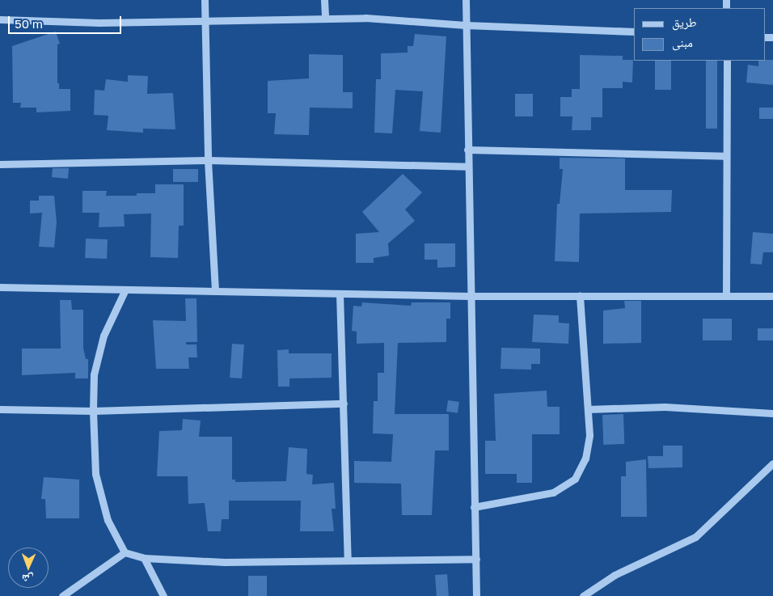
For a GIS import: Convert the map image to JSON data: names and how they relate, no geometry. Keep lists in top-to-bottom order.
{
  "legend": ["طريق", "مبنى"],
  "scale_bar": "50 m",
  "north": "bottom"
}
